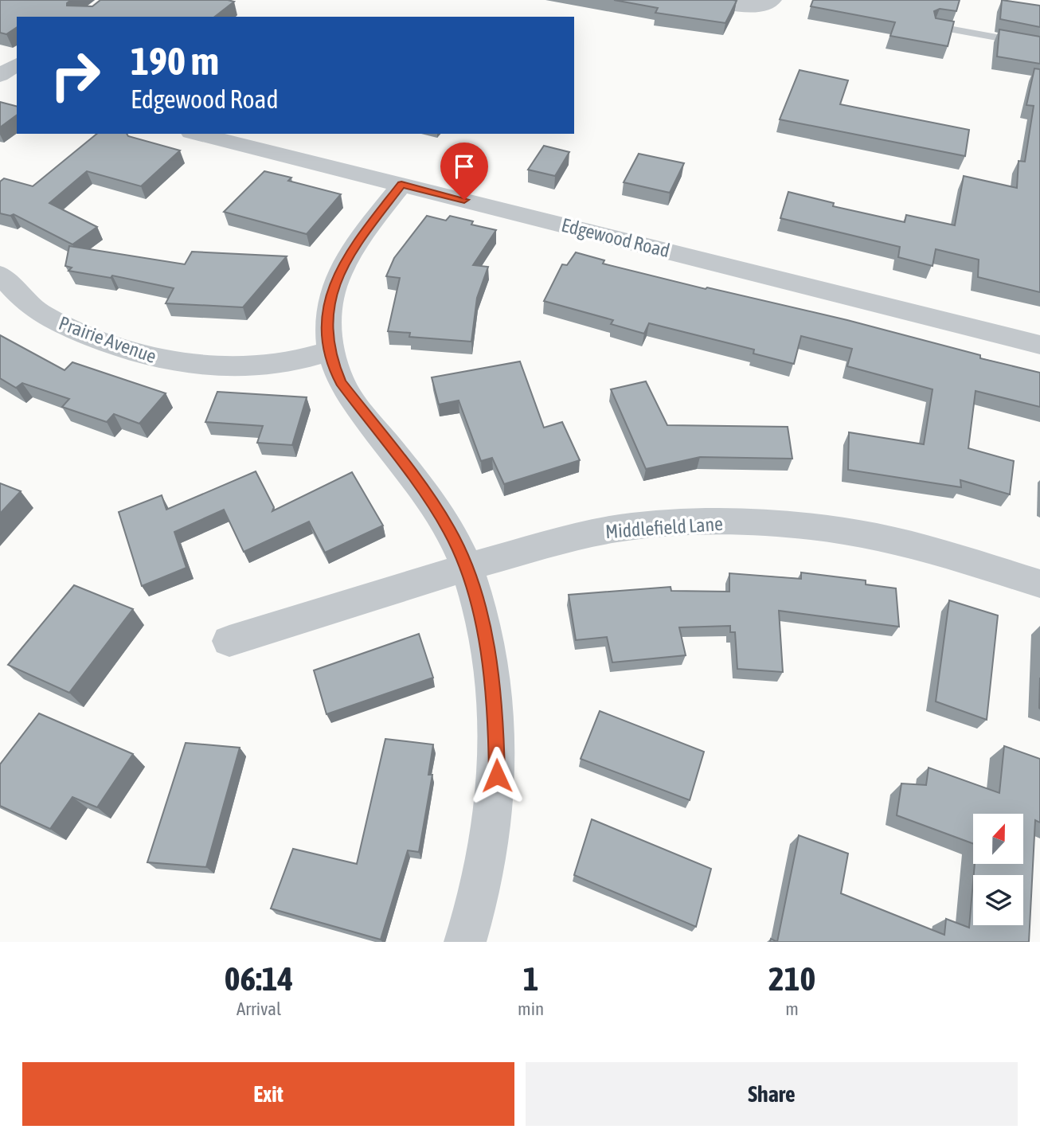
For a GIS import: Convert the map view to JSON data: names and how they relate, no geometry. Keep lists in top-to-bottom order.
{
  "streets": {
    "street": ["Edgewood Road", "Prairie Avenue", "Middlefield Lane"]
  },
  "north": "top",
  "page": {
    "turn": ["190 m", "Edgewood Road"],
    "eta": [
      "06:14",
      "Arrival",
      "1",
      "min",
      "210",
      "m"
    ],
    "buttons": ["Exit", "Share"]
  }
}
